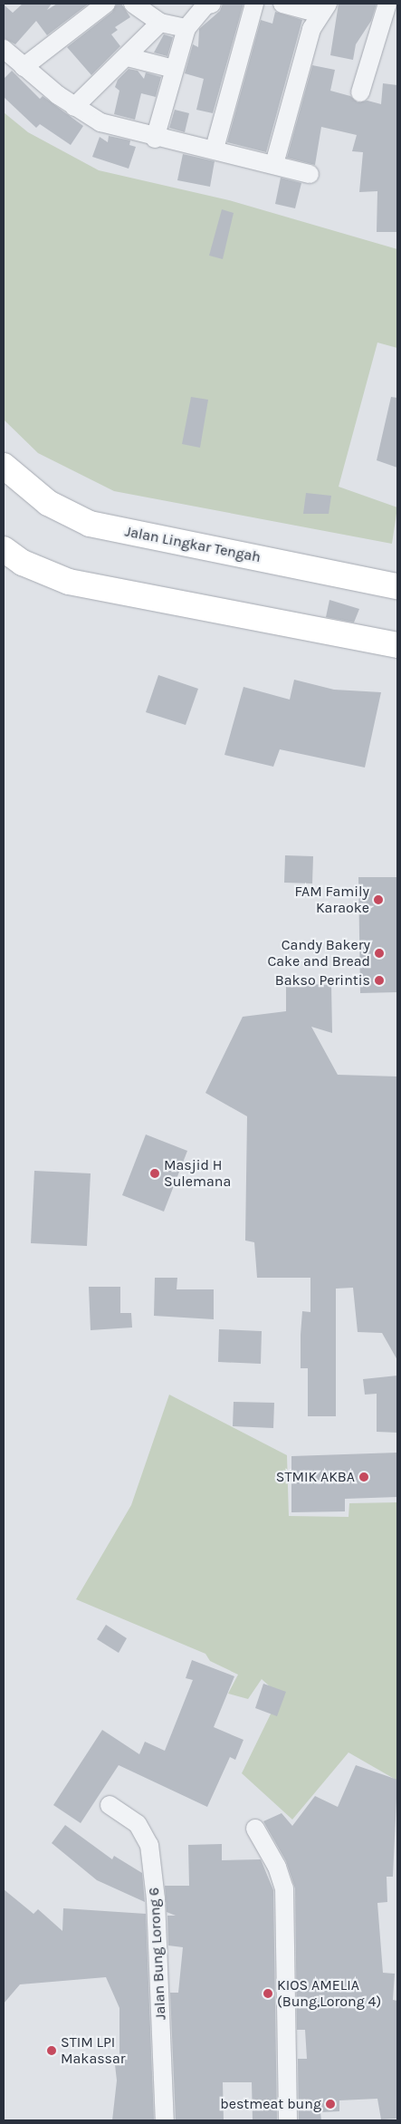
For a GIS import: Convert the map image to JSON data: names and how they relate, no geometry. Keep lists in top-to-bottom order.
{
  "streets": {
    "main road": ["Jalan Lingkar Tengah"],
    "street": ["Jalan Bung Lorong 6"]
  },
  "places": [
    "FAM Family Karaoke",
    "Candy Bakery Cake and Bread",
    "Bakso Perintis",
    "Masjid H Sulemana",
    "STMIK AKBA",
    "KIOS AMELIA (Bung,Lorong 4)",
    "STIM LPI Makassar",
    "bestmeat bung"
  ]
}
